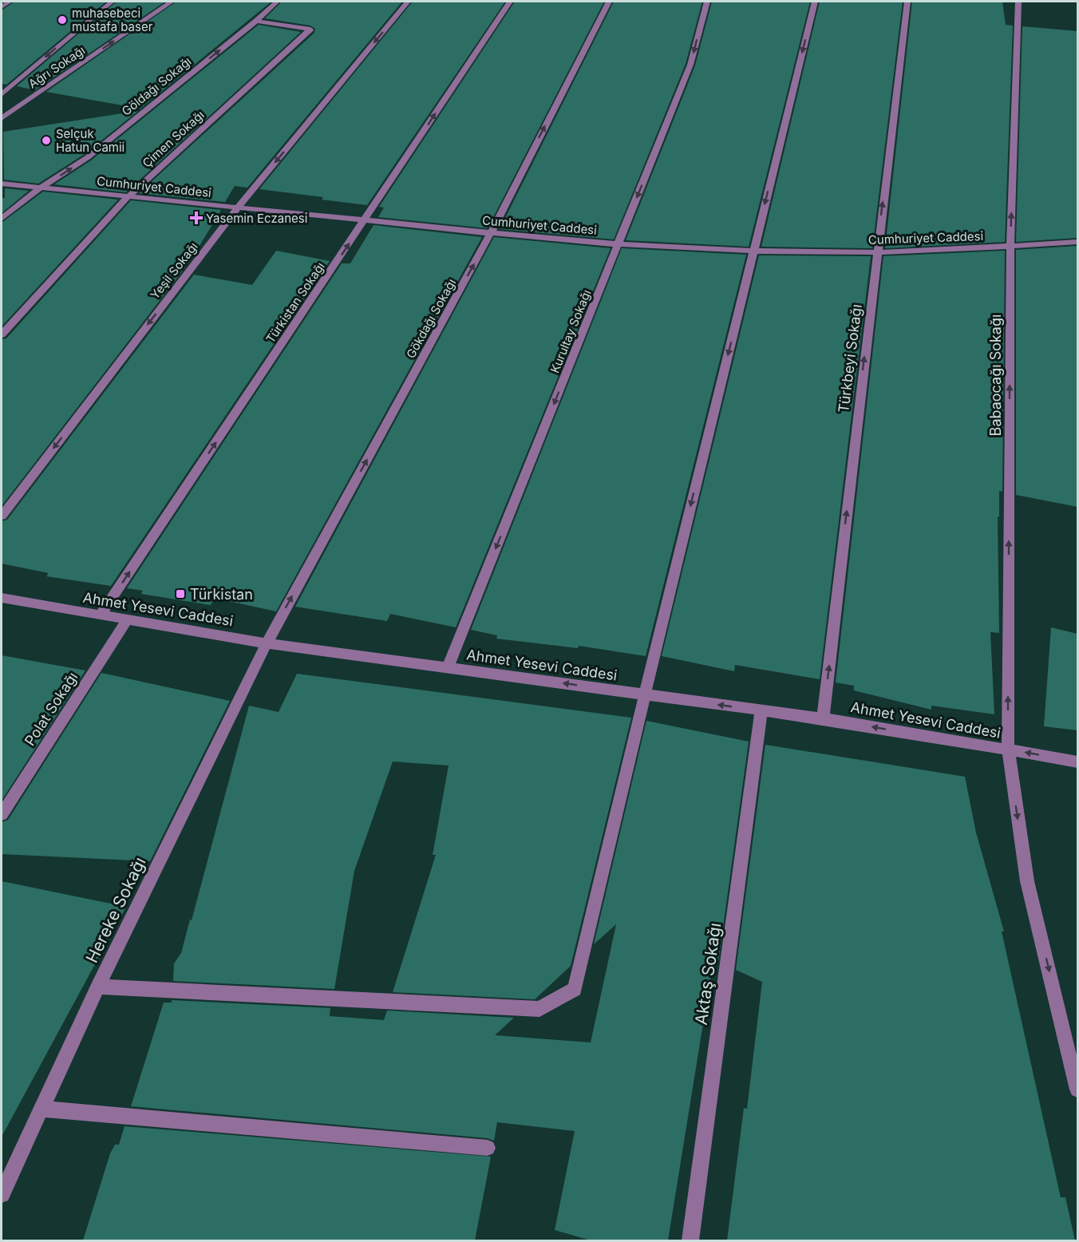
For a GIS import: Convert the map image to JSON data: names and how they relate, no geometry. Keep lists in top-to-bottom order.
{
  "streets": {
    "street": [
      "Ağrı Sokağı",
      "Göldağı Sokağı",
      "Çimen Sokağı",
      "Cumhuriyet Caddesi",
      "Yeşil Sokağı",
      "Türkistan Sokağı",
      "Gökdağı Sokağı",
      "Kurultay Sokağı",
      "Türkbeyi Sokağı",
      "Babaocağı Sokağı",
      "Ahmet Yesevi Caddesi",
      "Polat Sokağı",
      "Hereke Sokağı",
      "Aktaş Sokağı"
    ]
  },
  "crossings": [
    ["Göldağı Sokağı", "Çimen Sokağı"],
    ["Göldağı Sokağı", "Cumhuriyet Caddesi"],
    ["Çimen Sokağı", "Cumhuriyet Caddesi"],
    ["Cumhuriyet Caddesi", "Yeşil Sokağı"],
    ["Cumhuriyet Caddesi", "Türkistan Sokağı"],
    ["Cumhuriyet Caddesi", "Gökdağı Sokağı"],
    ["Cumhuriyet Caddesi", "Kurultay Sokağı"],
    ["Cumhuriyet Caddesi", "Türkbeyi Sokağı"],
    ["Cumhuriyet Caddesi", "Babaocağı Sokağı"],
    ["Türkistan Sokağı", "Ahmet Yesevi Caddesi"],
    ["Gökdağı Sokağı", "Ahmet Yesevi Caddesi"],
    ["Gökdağı Sokağı", "Hereke Sokağı"],
    ["Kurultay Sokağı", "Ahmet Yesevi Caddesi"],
    ["Türkbeyi Sokağı", "Ahmet Yesevi Caddesi"],
    ["Babaocağı Sokağı", "Ahmet Yesevi Caddesi"],
    ["Ahmet Yesevi Caddesi", "Polat Sokağı"],
    ["Ahmet Yesevi Caddesi", "Hereke Sokağı"],
    ["Ahmet Yesevi Caddesi", "Aktaş Sokağı"]
  ],
  "one_way": [
    "Yeşil Sokağı",
    "Türkistan Sokağı",
    "Gökdağı Sokağı",
    "Kurultay Sokağı",
    "Türkbeyi Sokağı",
    "Ahmet Yesevi Caddesi"
  ],
  "places": {
    "other": ["muhasebeci mustafa baser", "Selçuk Hatun Camii"],
    "health": ["Yasemin Eczanesi"],
    "transit": ["Türkistan"]
  }
}
